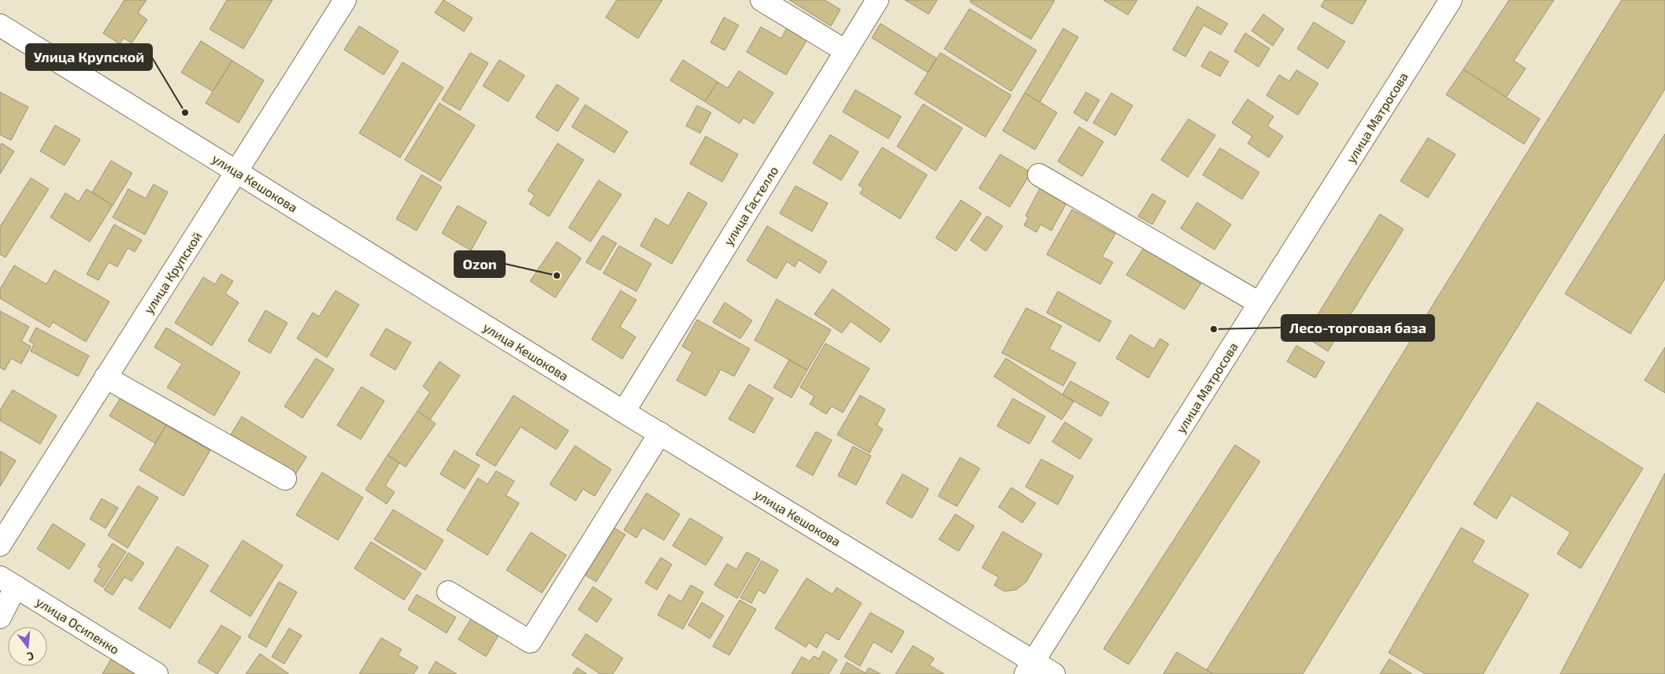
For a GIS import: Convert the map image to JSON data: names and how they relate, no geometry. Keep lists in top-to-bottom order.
{
  "streets": {
    "street": [
      "улица Матросова",
      "улица Кешокова",
      "улица Гастелло",
      "улица Крупской",
      "улица Осипенко"
    ]
  },
  "crossings": [
    ["улица Матросова", "улица Кешокова"],
    ["улица Кешокова", "улица Гастелло"],
    ["улица Кешокова", "улица Крупской"]
  ],
  "places": ["Улица Крупской", "Ozon", "Лесо-торговая база"],
  "north": "bottom"
}
